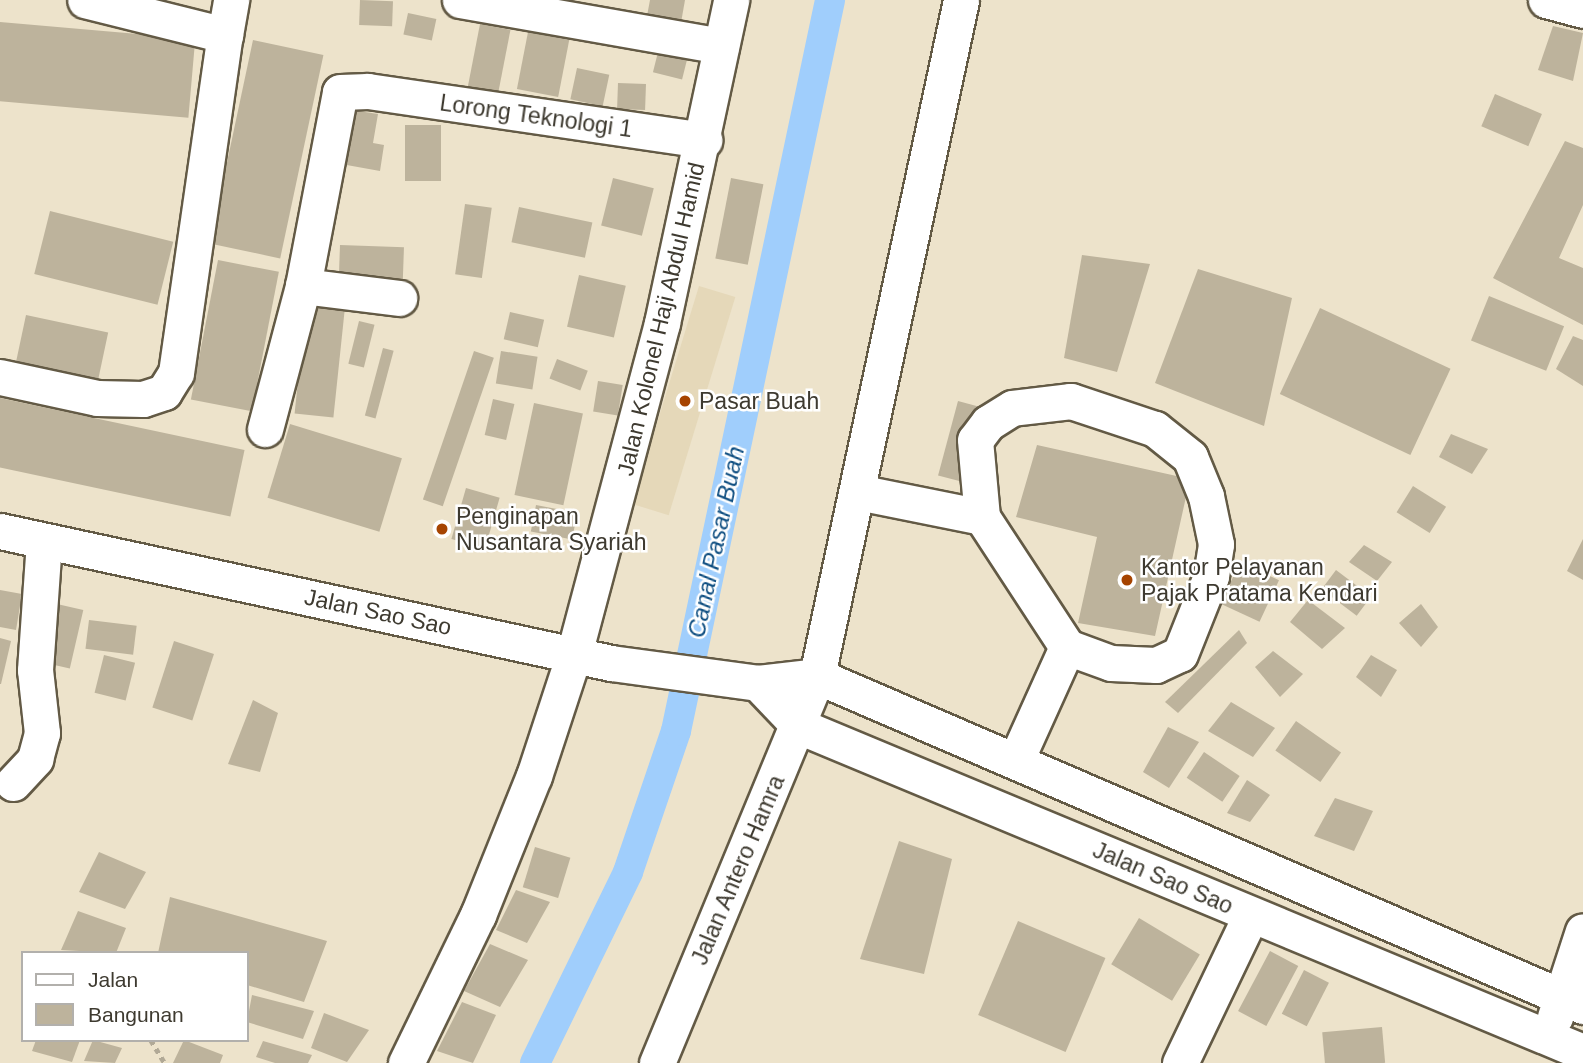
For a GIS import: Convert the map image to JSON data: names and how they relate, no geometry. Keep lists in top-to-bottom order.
{
  "streets": {
    "street": [
      "Lorong Teknologi 1",
      "Jalan Kolonel Haji Abdul Hamid",
      "Jalan Sao Sao",
      "Jalan Antero Hamra"
    ]
  },
  "crossings": [
    ["Lorong Teknologi 1", "Jalan Kolonel Haji Abdul Hamid"],
    ["Jalan Kolonel Haji Abdul Hamid", "Jalan Sao Sao"],
    ["Jalan Sao Sao", "Jalan Antero Hamra"]
  ],
  "water": ["Canal Pasar Buah"],
  "places": ["Pasar Buah", "Penginapan Nusantara Syariah", "Kantor Pelayanan Pajak Pratama Kendari"],
  "legend": ["Jalan", "Bangunan"]
}
